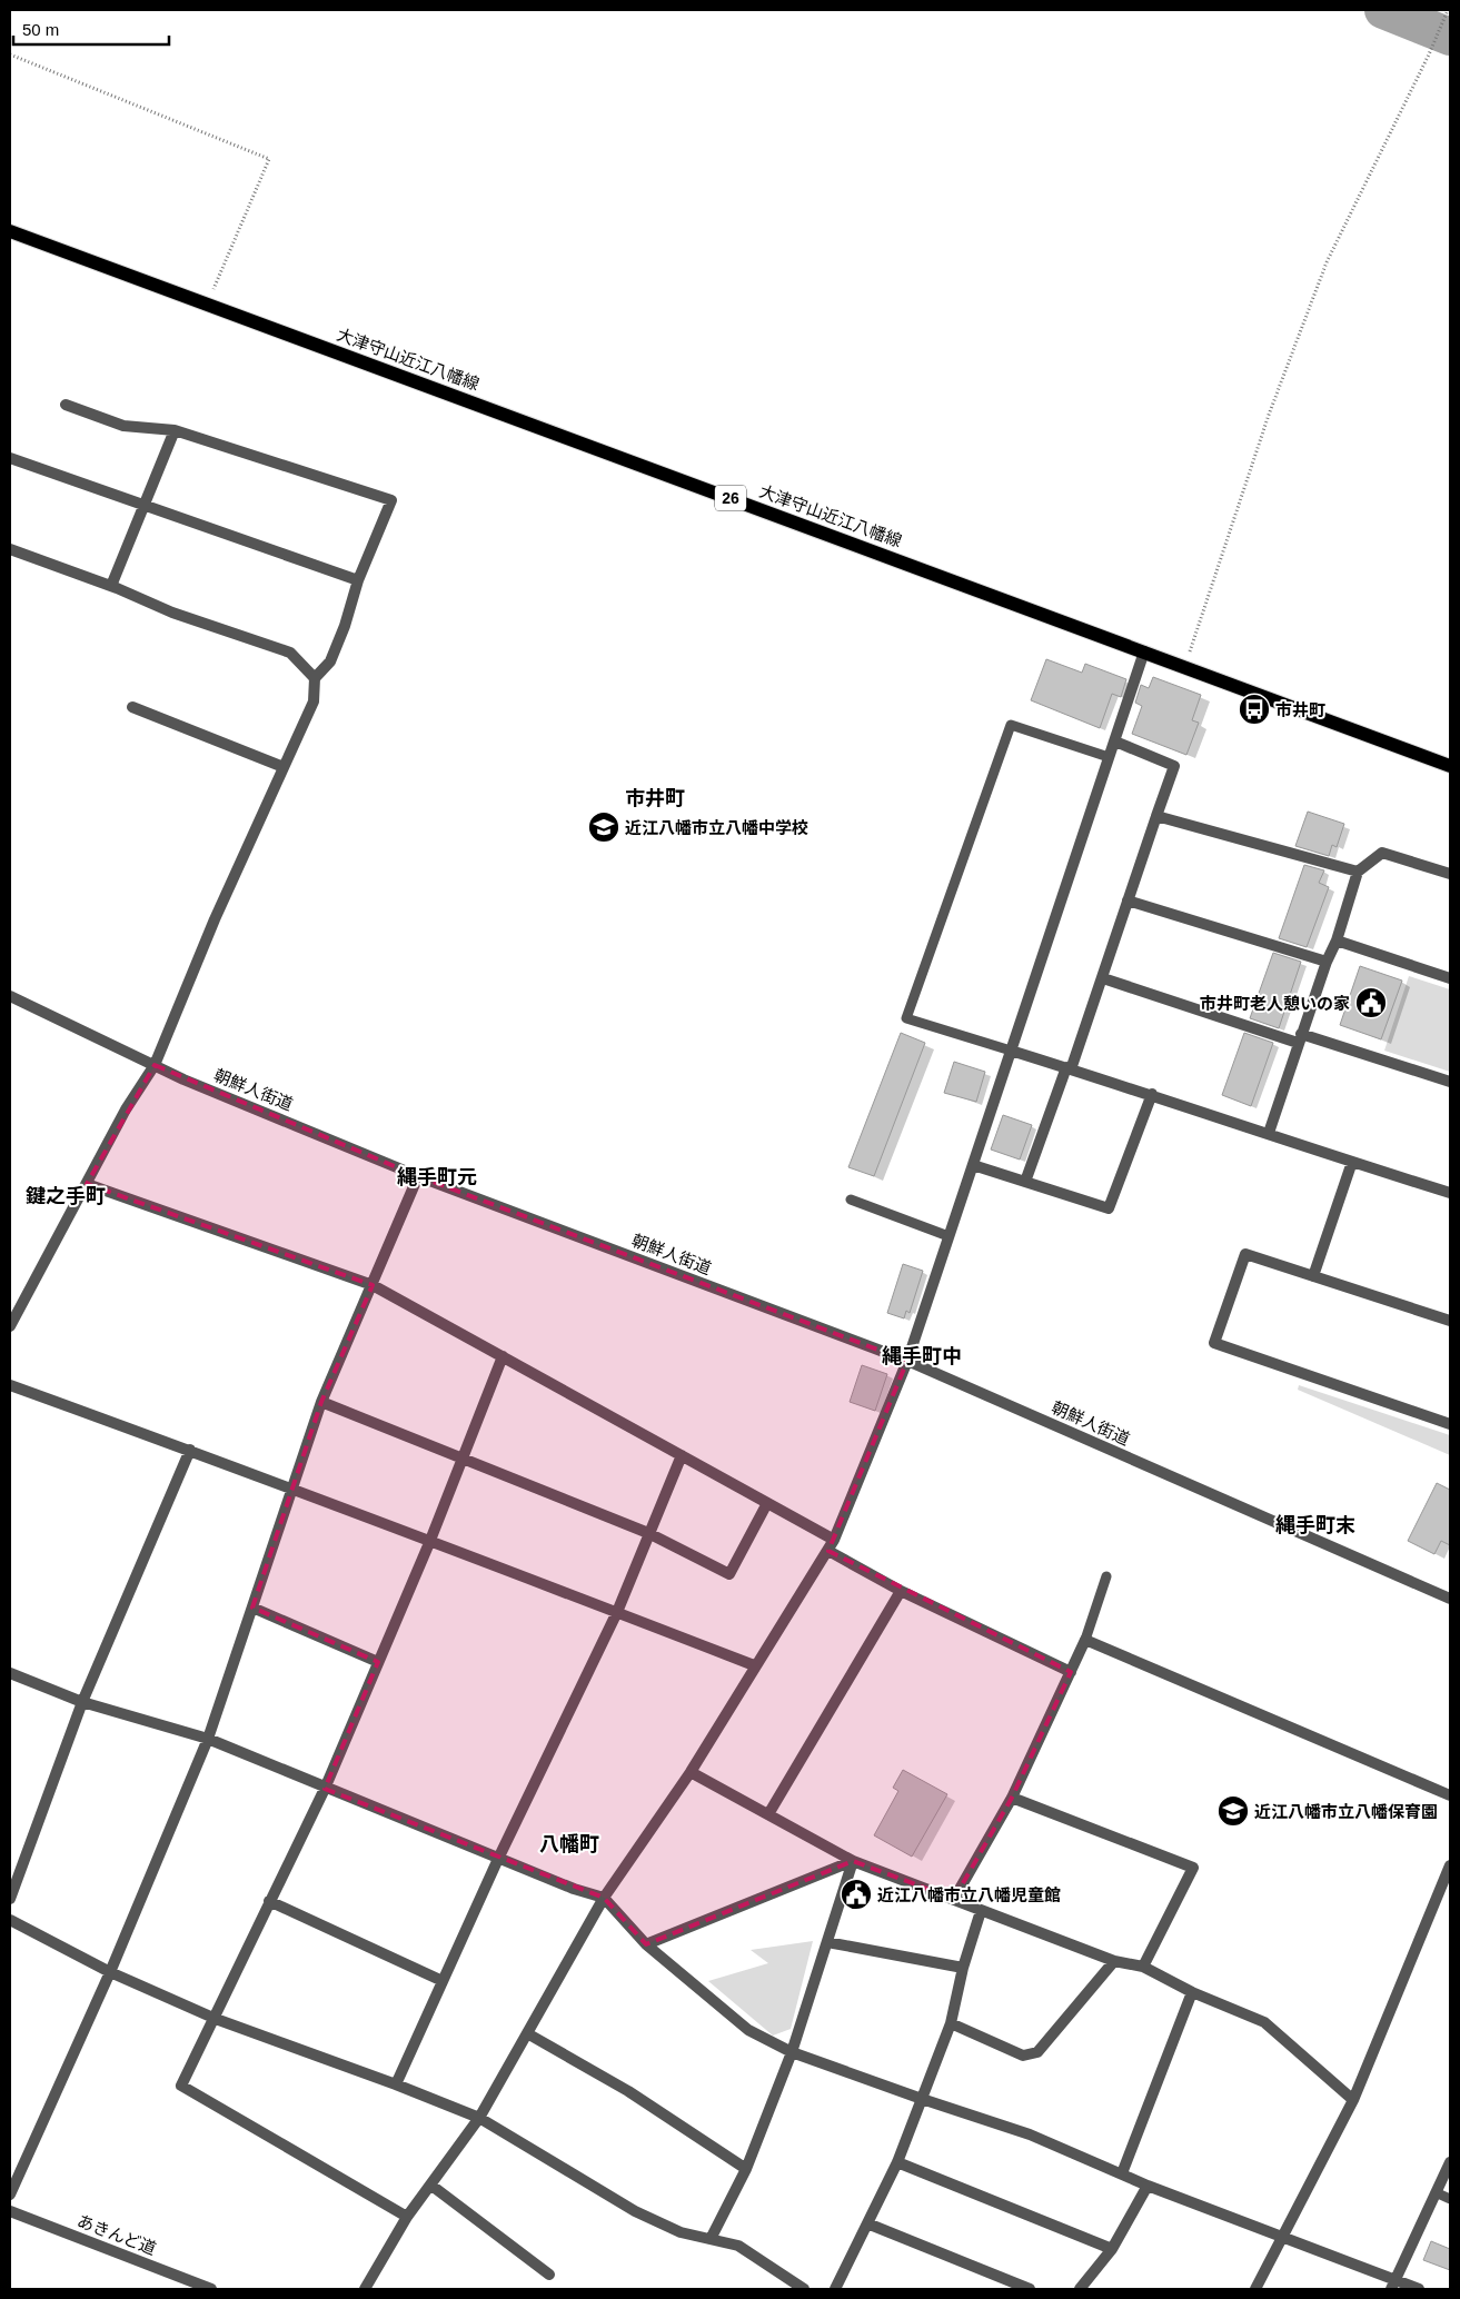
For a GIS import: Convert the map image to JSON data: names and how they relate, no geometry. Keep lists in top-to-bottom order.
{
  "streets": {
    "main road": ["大津守山近江八幡線", "26"],
    "street": ["朝鮮人街道", "あきんど道"]
  },
  "districts": [
    "市井町",
    "縄手町元",
    "鍵之手町",
    "縄手町中",
    "縄手町末",
    "八幡町"
  ],
  "places": {
    "bus stop": ["市井町"],
    "school or university": ["近江八幡市立八幡中学校", "近江八幡市立八幡保育園"],
    "public building": ["市井町老人憩いの家", "近江八幡市立八幡児童館"]
  },
  "scale_bar": "50 m"
}
